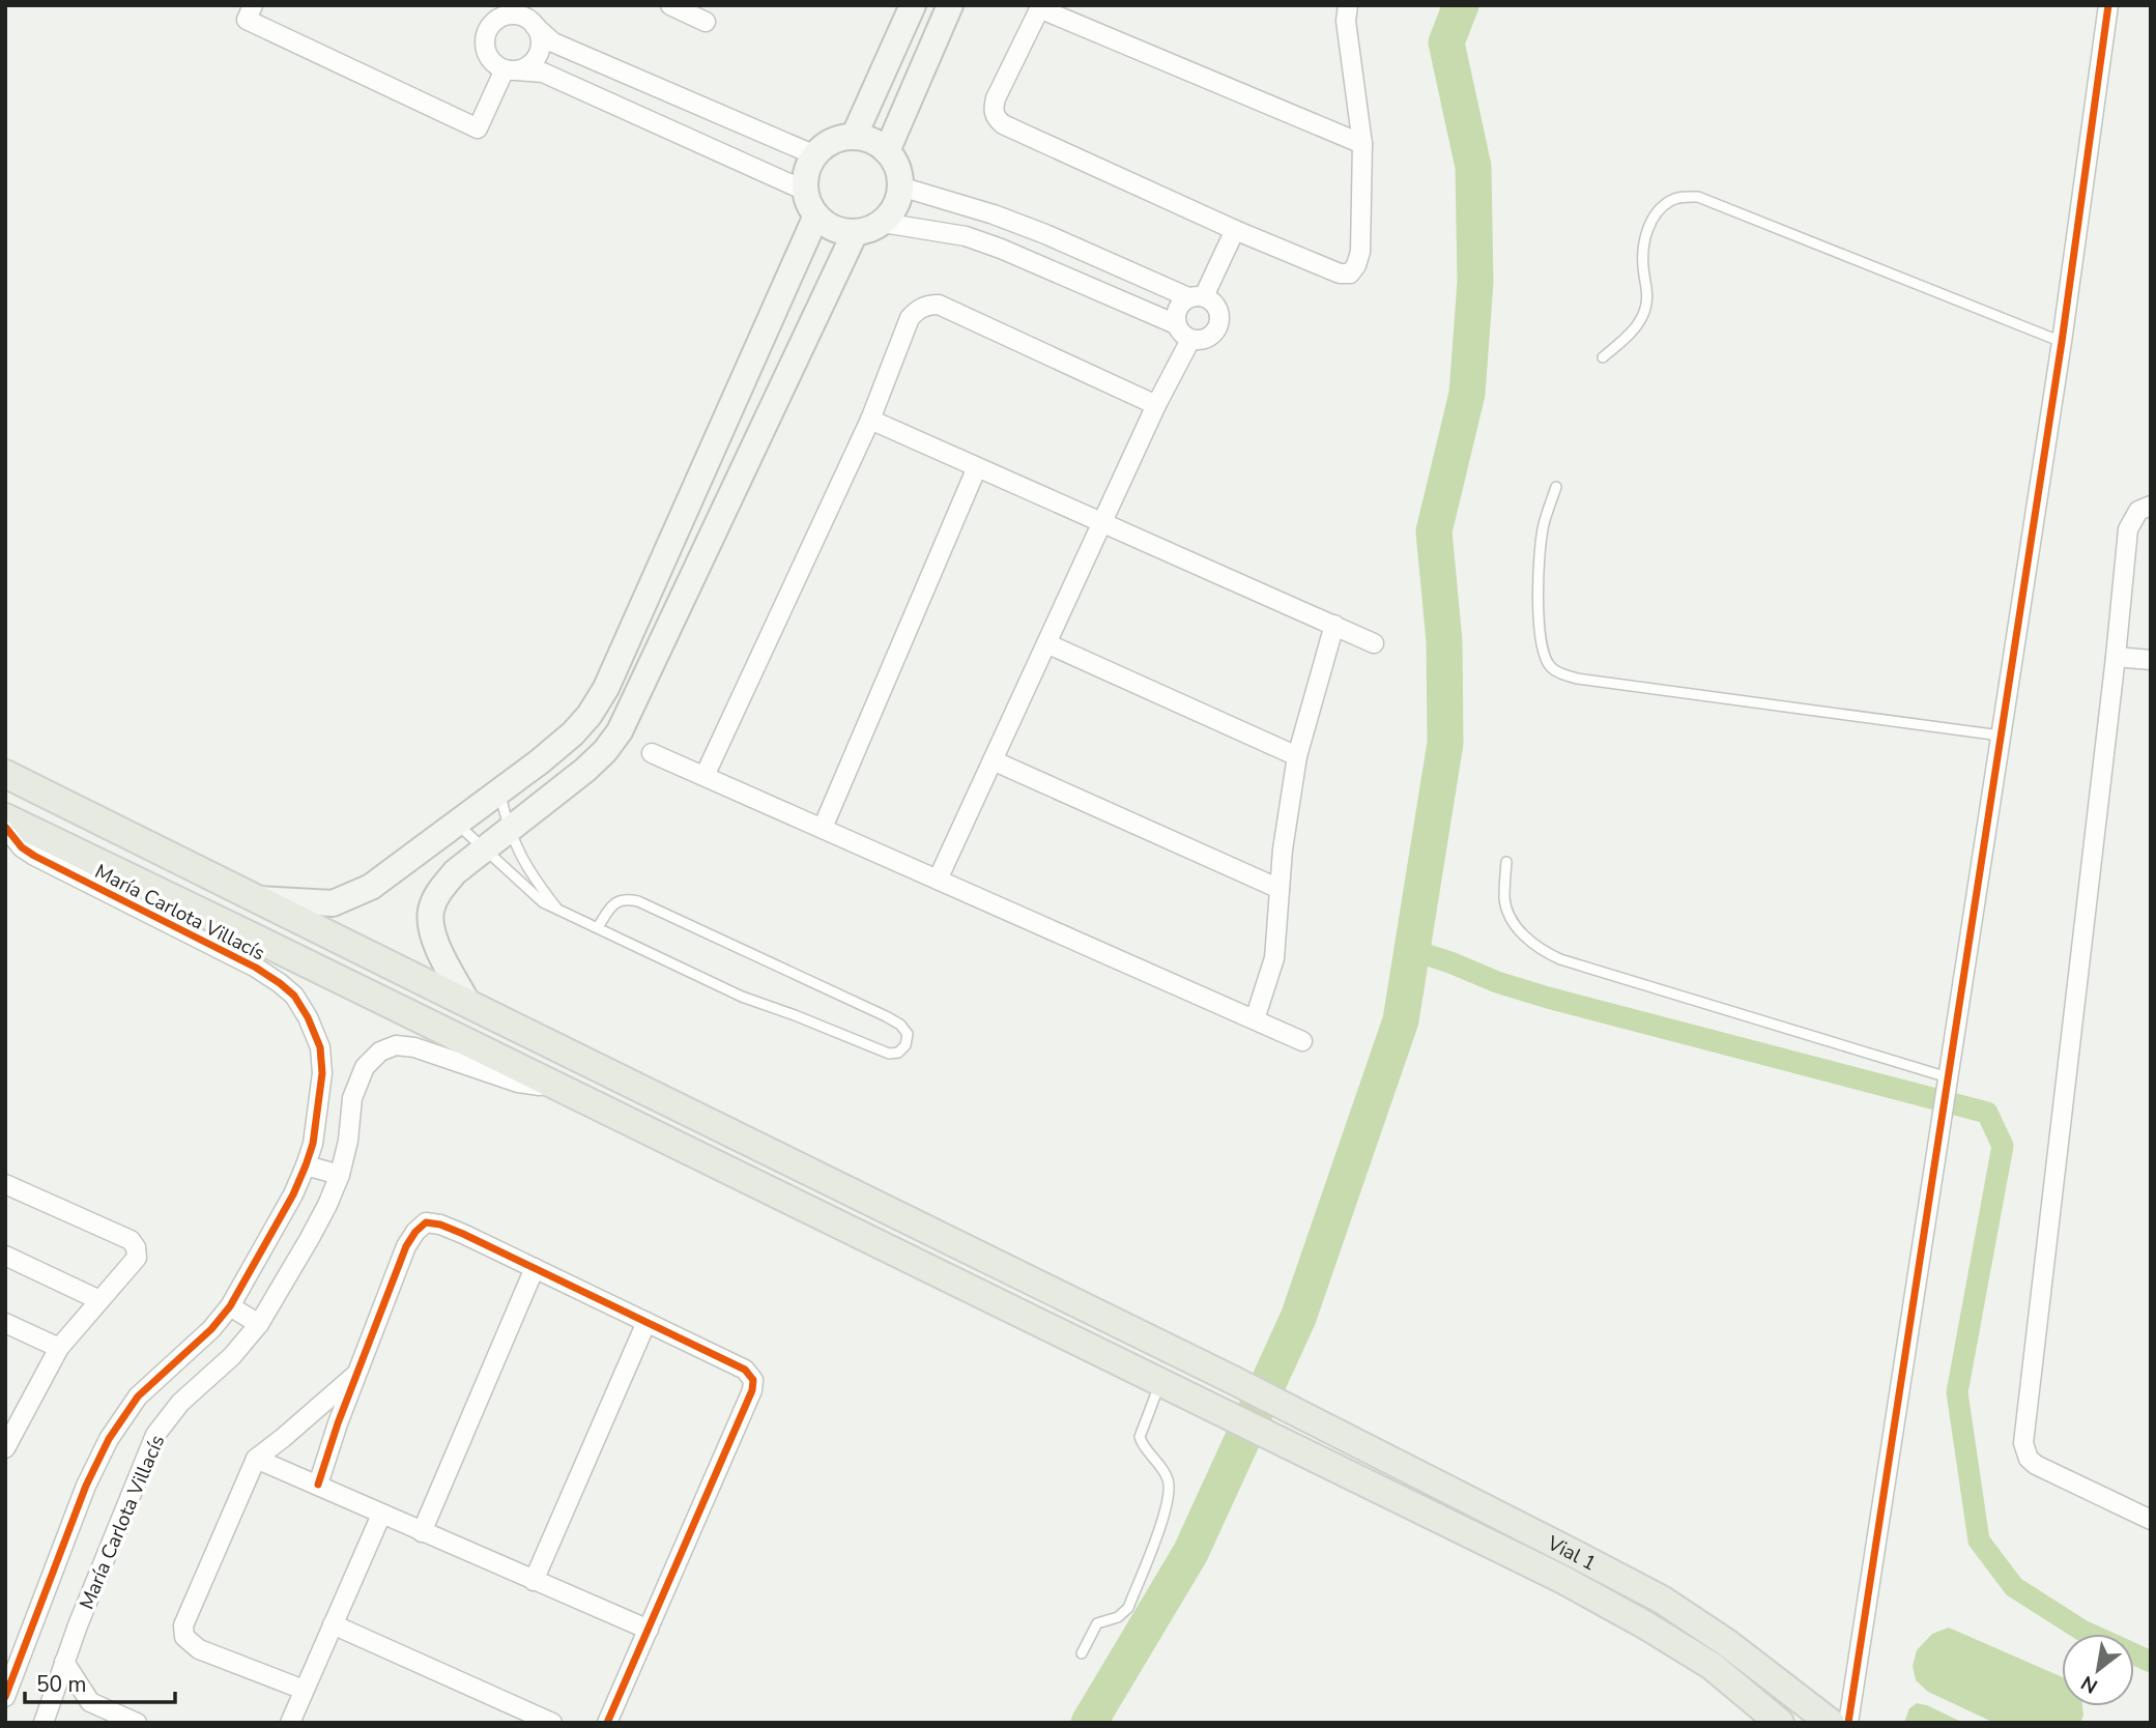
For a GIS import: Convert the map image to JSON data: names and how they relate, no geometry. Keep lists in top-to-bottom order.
{
  "streets": {
    "main road": ["Vial 1"],
    "street": ["María Carlota Villacís"]
  },
  "crossings": [
    ["María Carlota Villacís", "Vial 1"]
  ],
  "scale_bar": "50 m",
  "north": "bottom left"
}
